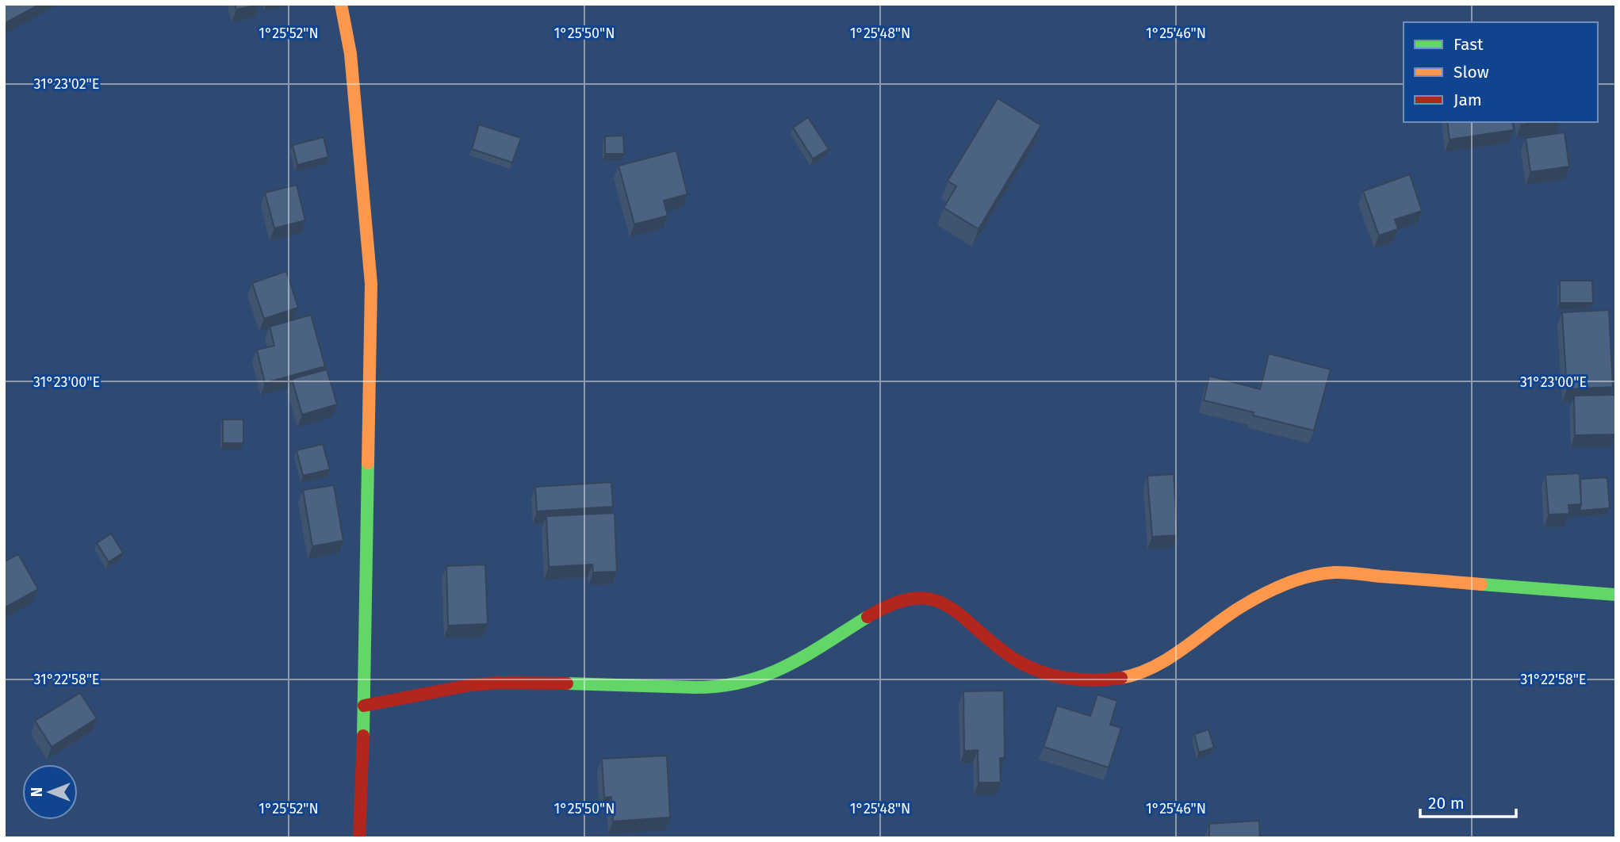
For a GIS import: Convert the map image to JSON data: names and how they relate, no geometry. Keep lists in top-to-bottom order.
{
  "legend": ["Fast", "Slow", "Jam"],
  "scale_bar": "20 m",
  "north": "left",
  "coordinates": [
    "1°25'52\"N",
    "1°25'50\"N",
    "1°25'48\"N",
    "1°25'46\"N",
    "31°23'02\"E",
    "31°23'00\"E",
    "31°22'58\"E"
  ]
}
